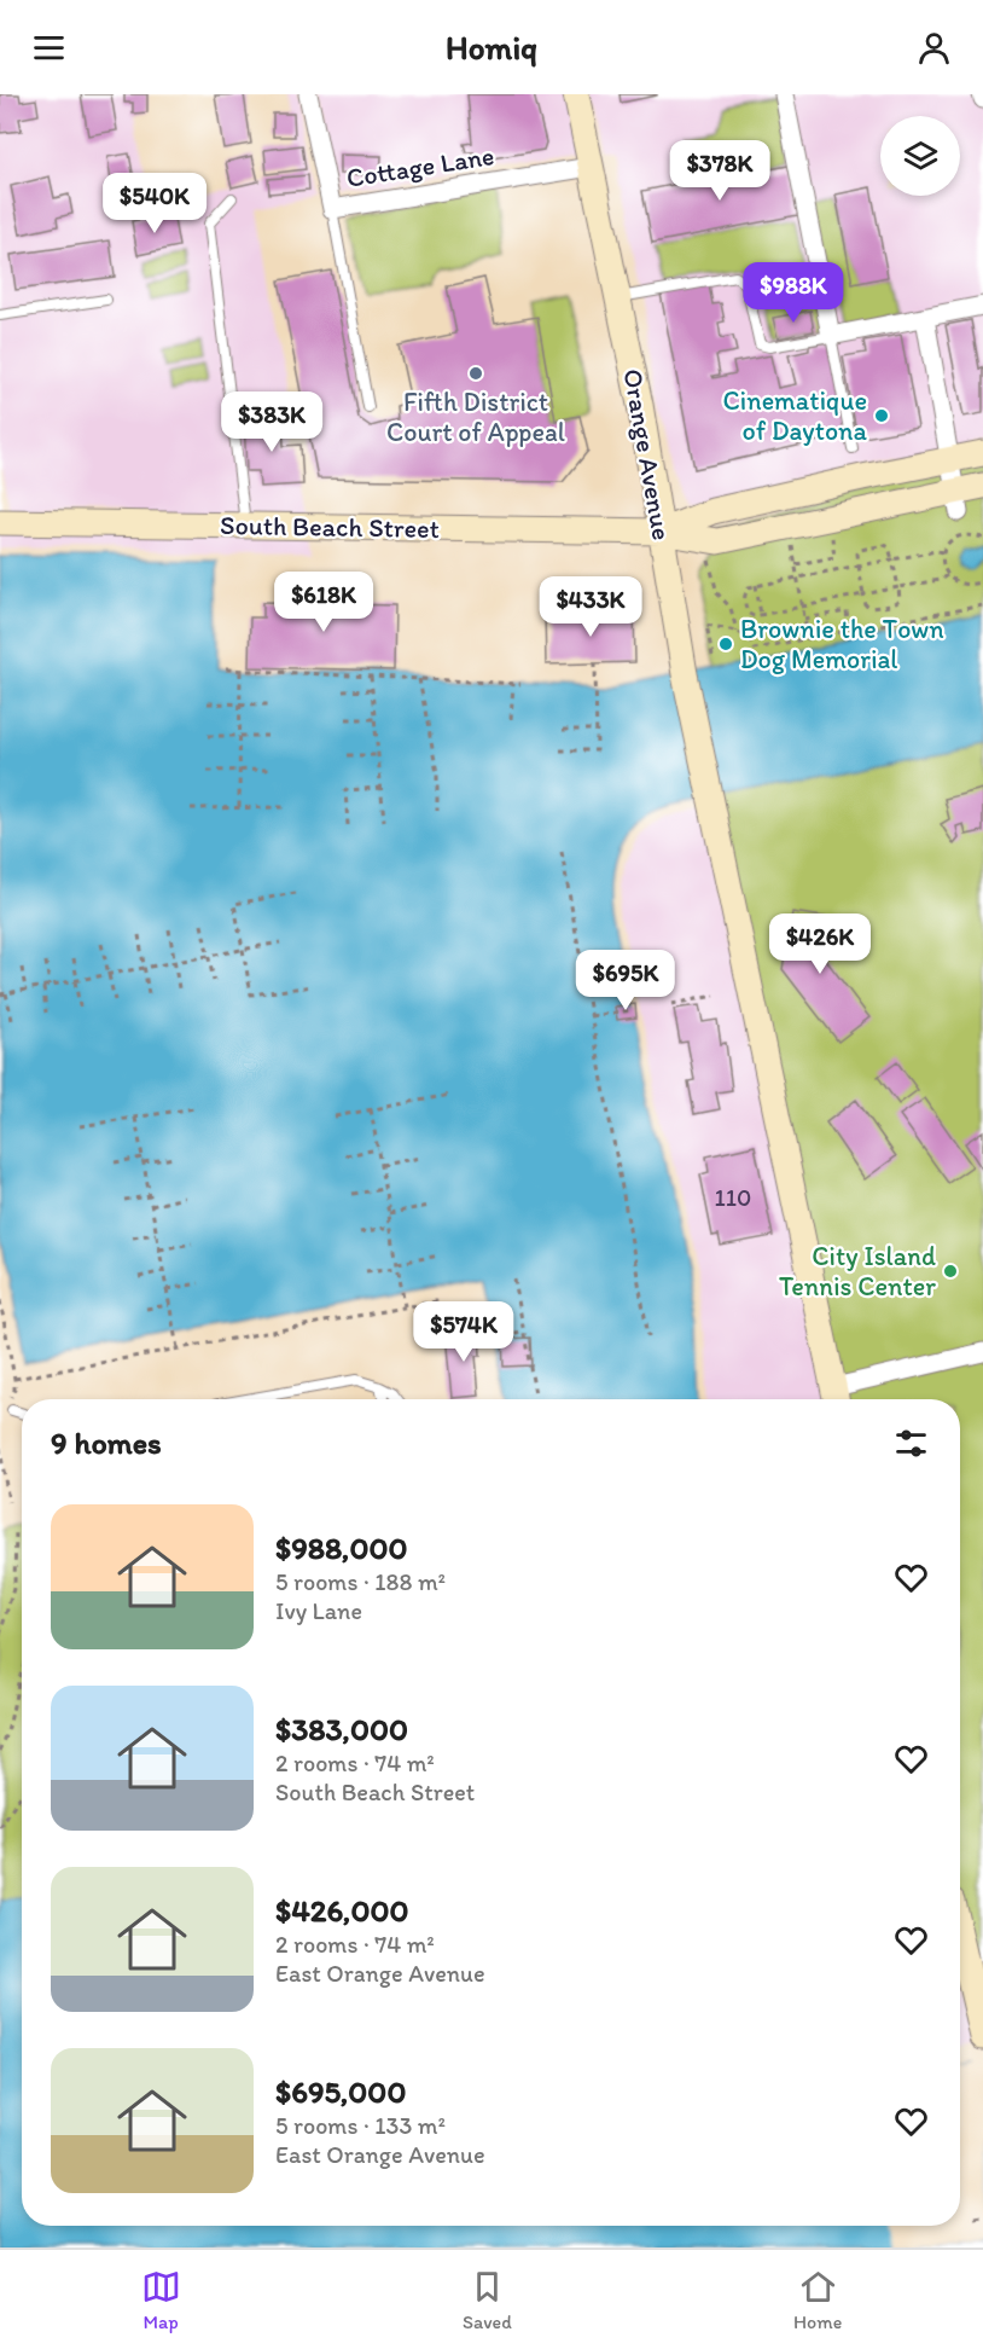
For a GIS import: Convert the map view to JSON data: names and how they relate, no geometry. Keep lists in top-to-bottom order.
{
  "streets": {
    "street": ["Cottage Lane", "Orange Avenue", "South Beach Street"]
  },
  "crossings": [
    ["Cottage Lane", "Orange Avenue"],
    ["Orange Avenue", "South Beach Street"]
  ],
  "places": [
    "Fifth District Court of Appeal",
    "Cinematique of Daytona",
    "Brownie the Town Dog Memorial",
    "City Island Tennis Center"
  ],
  "house_numbers": ["110"],
  "page": {
    "header": "Homiq",
    "price": [
      "$378K",
      "$540K",
      "$988K",
      "$383K",
      "$618K",
      "$433K",
      "$426K",
      "$695K",
      "$574K"
    ],
    "heading": "9 homes",
    "list": [
      {
        "name": "$988,000",
        "note": "5 rooms · 188 m² · Ivy Lane"
      },
      {
        "name": "$383,000",
        "note": "2 rooms · 74 m² · South Beach Street"
      },
      {
        "name": "$426,000",
        "note": "2 rooms · 74 m² · East Orange Avenue"
      },
      {
        "name": "$695,000",
        "note": "5 rooms · 133 m² · East Orange Avenue"
      }
    ],
    "tabs": ["Map", "Saved", "Home"]
  }
}
